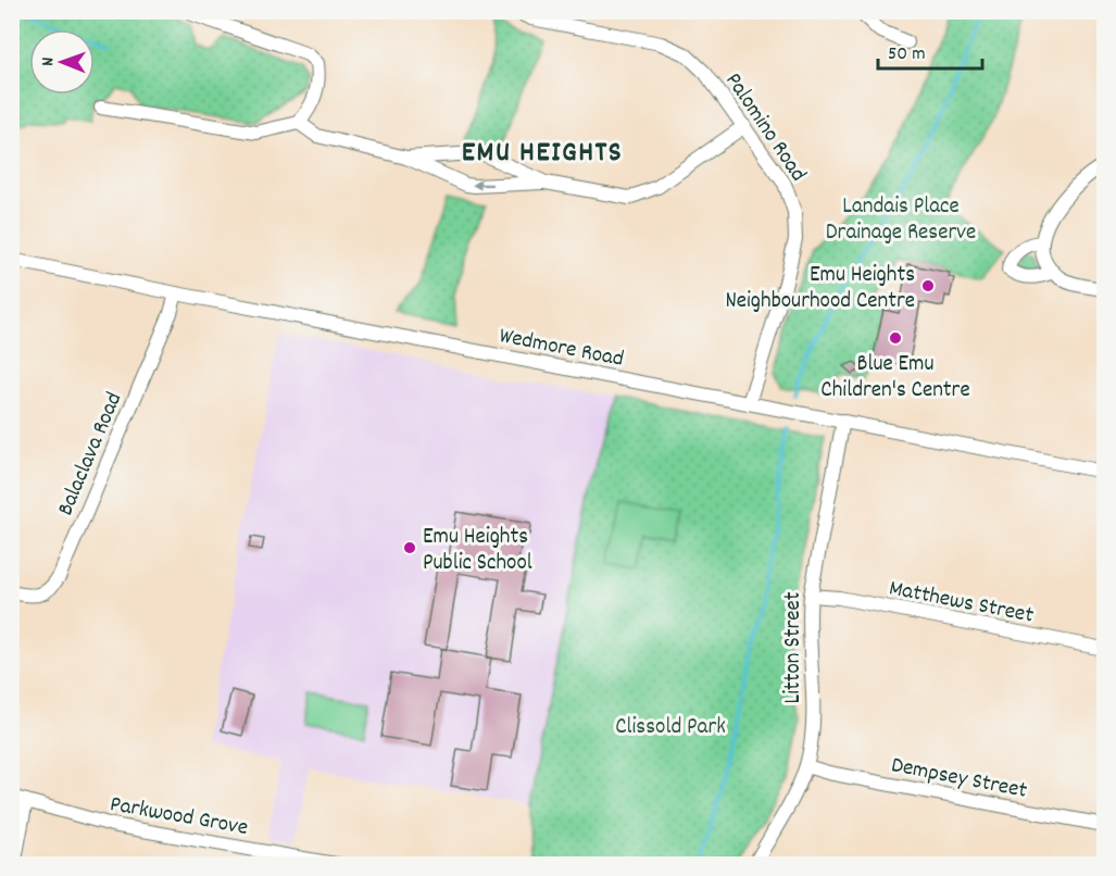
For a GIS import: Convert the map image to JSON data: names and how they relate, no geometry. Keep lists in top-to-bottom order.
{
  "streets": {
    "street": [
      "Palomino Road",
      "Wedmore Road",
      "Balaclava Road",
      "Matthews Street",
      "Litton Street",
      "Dempsey Street",
      "Parkwood Grove"
    ]
  },
  "crossings": [
    ["Palomino Road", "Wedmore Road"],
    ["Wedmore Road", "Balaclava Road"],
    ["Wedmore Road", "Litton Street"],
    ["Matthews Street", "Litton Street"],
    ["Litton Street", "Dempsey Street"]
  ],
  "districts": ["EMU HEIGHTS"],
  "parks": ["Landais Place Drainage Reserve", "Clissold Park"],
  "places": ["Emu Heights Neighbourhood Centre", "Blue Emu Children's Centre", "Emu Heights Public School"],
  "scale_bar": "50 m",
  "north": "left"
}
